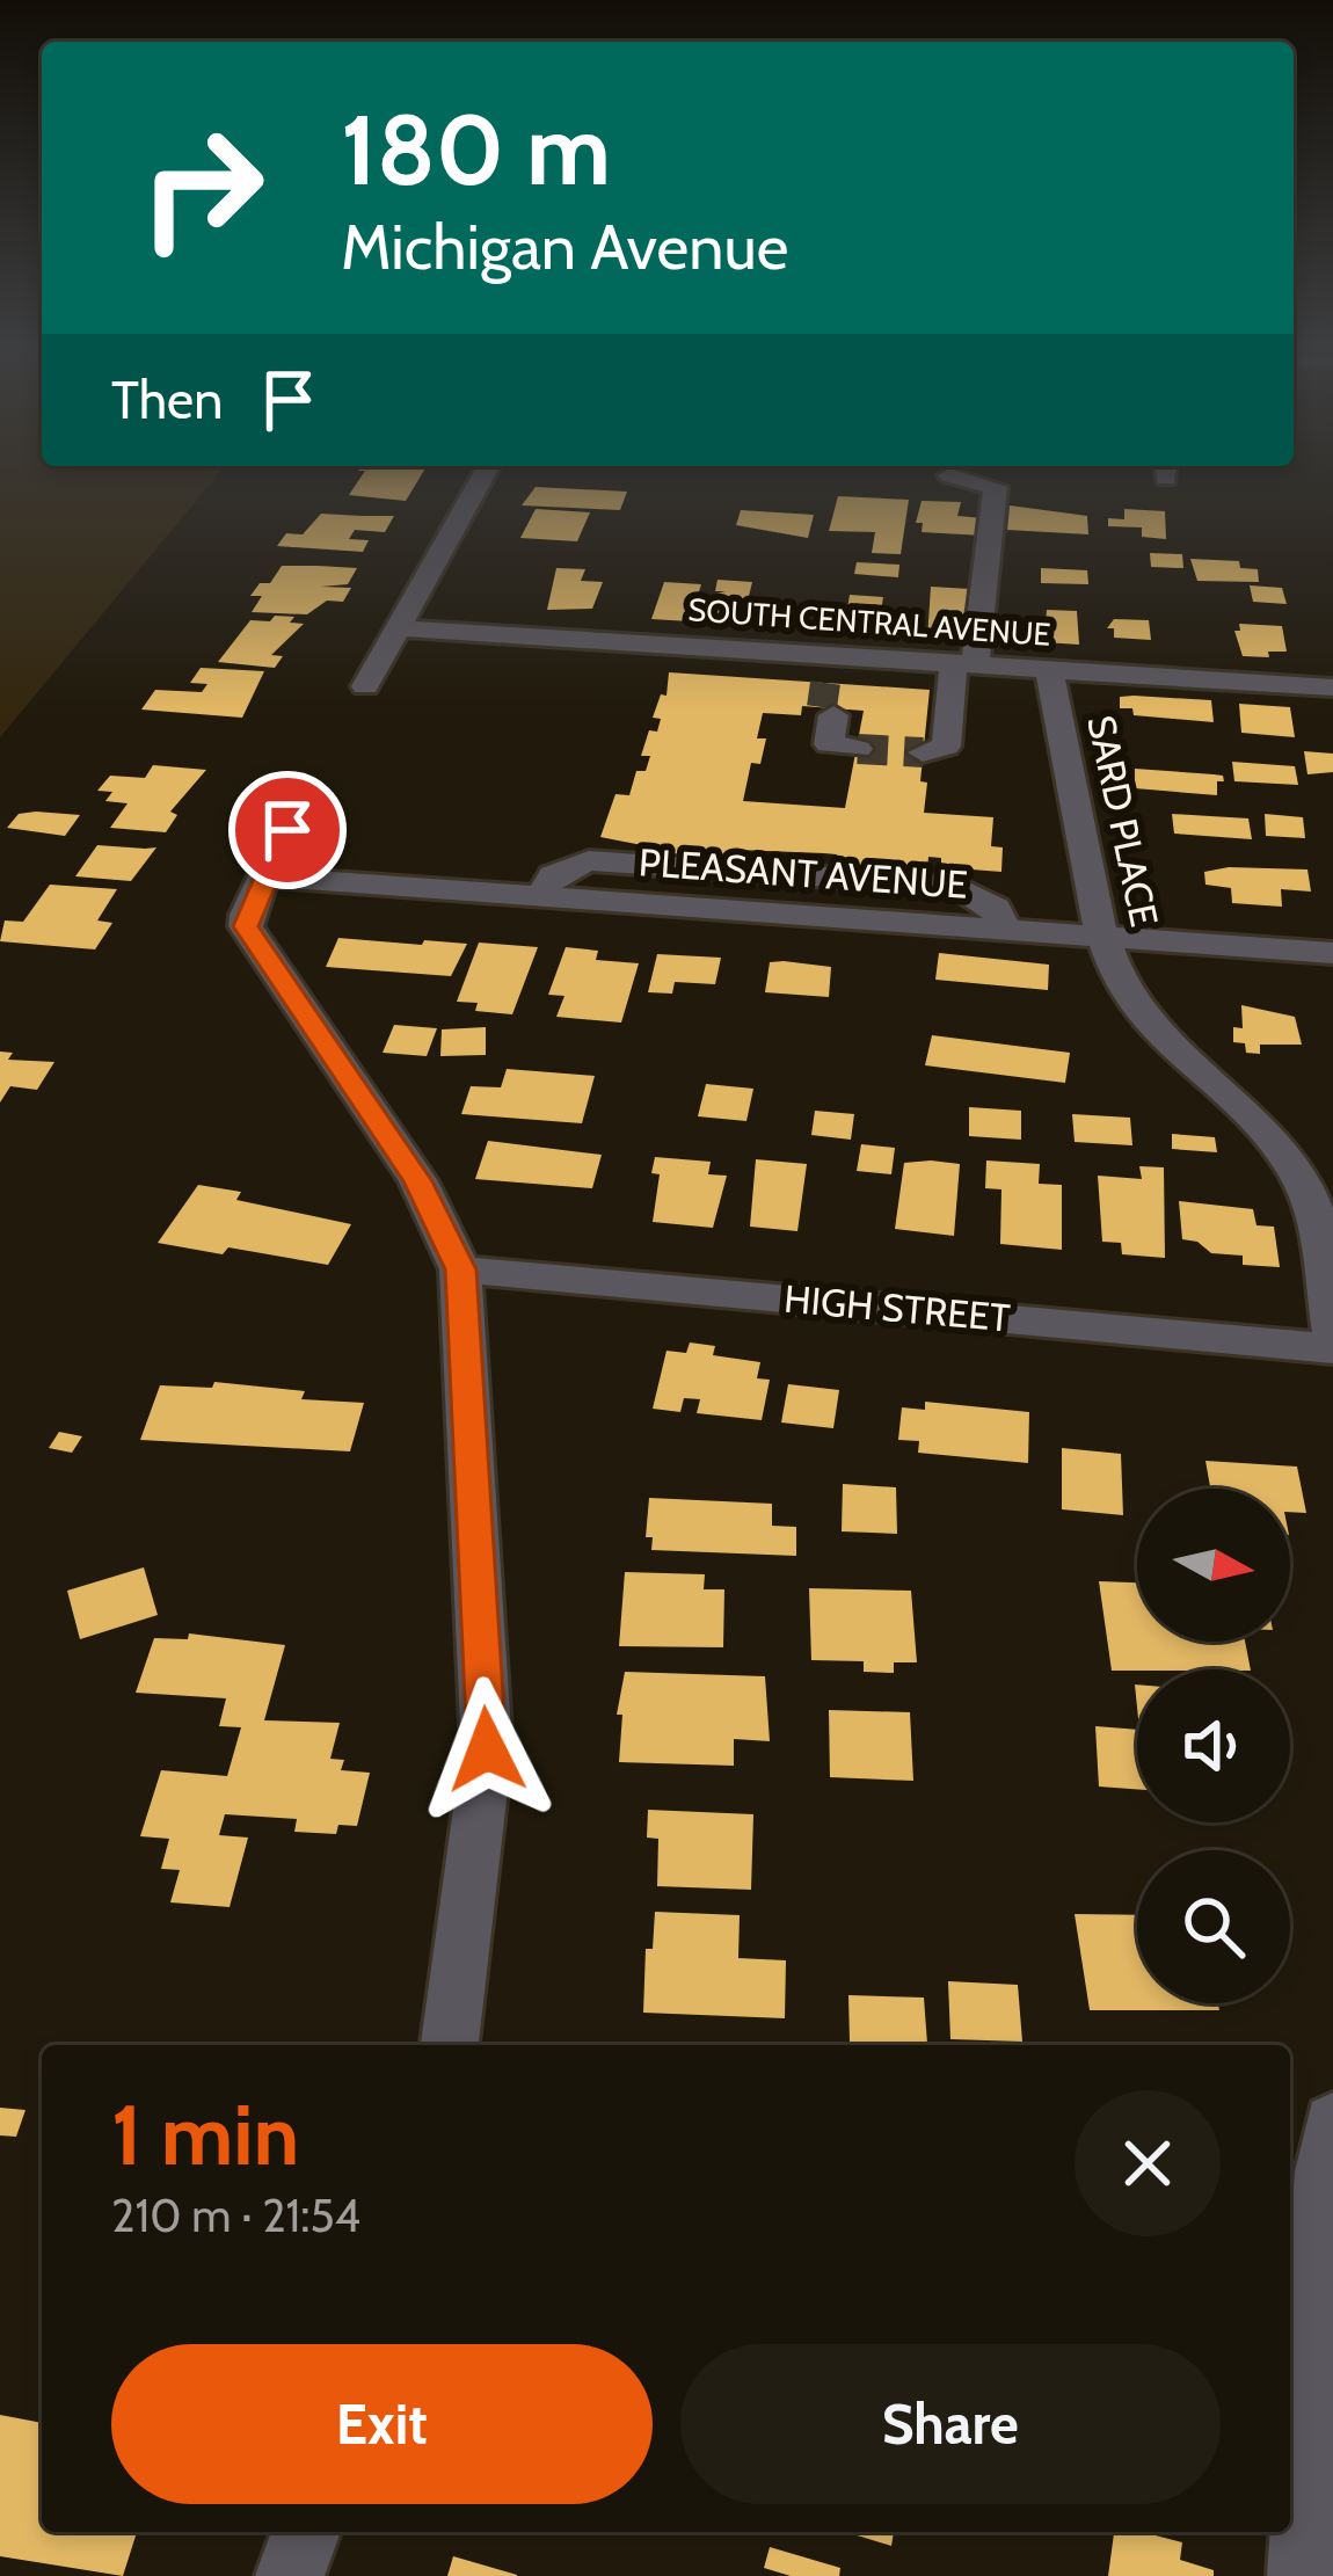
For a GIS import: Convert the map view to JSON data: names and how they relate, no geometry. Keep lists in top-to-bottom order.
{
  "streets": {
    "street": [
      "SOUTH CENTRAL AVENUE",
      "SARD PLACE",
      "PLEASANT AVENUE",
      "HIGH STREET"
    ]
  },
  "crossings": [
    ["SOUTH CENTRAL AVENUE", "SARD PLACE"],
    ["SARD PLACE", "PLEASANT AVENUE"]
  ],
  "north": "right",
  "page": {
    "turn": ["180 m", "Michigan Avenue"],
    "then": "Then",
    "heading": ["1 min", "210 m · 21:54"],
    "buttons": ["Exit", "Share"]
  }
}
